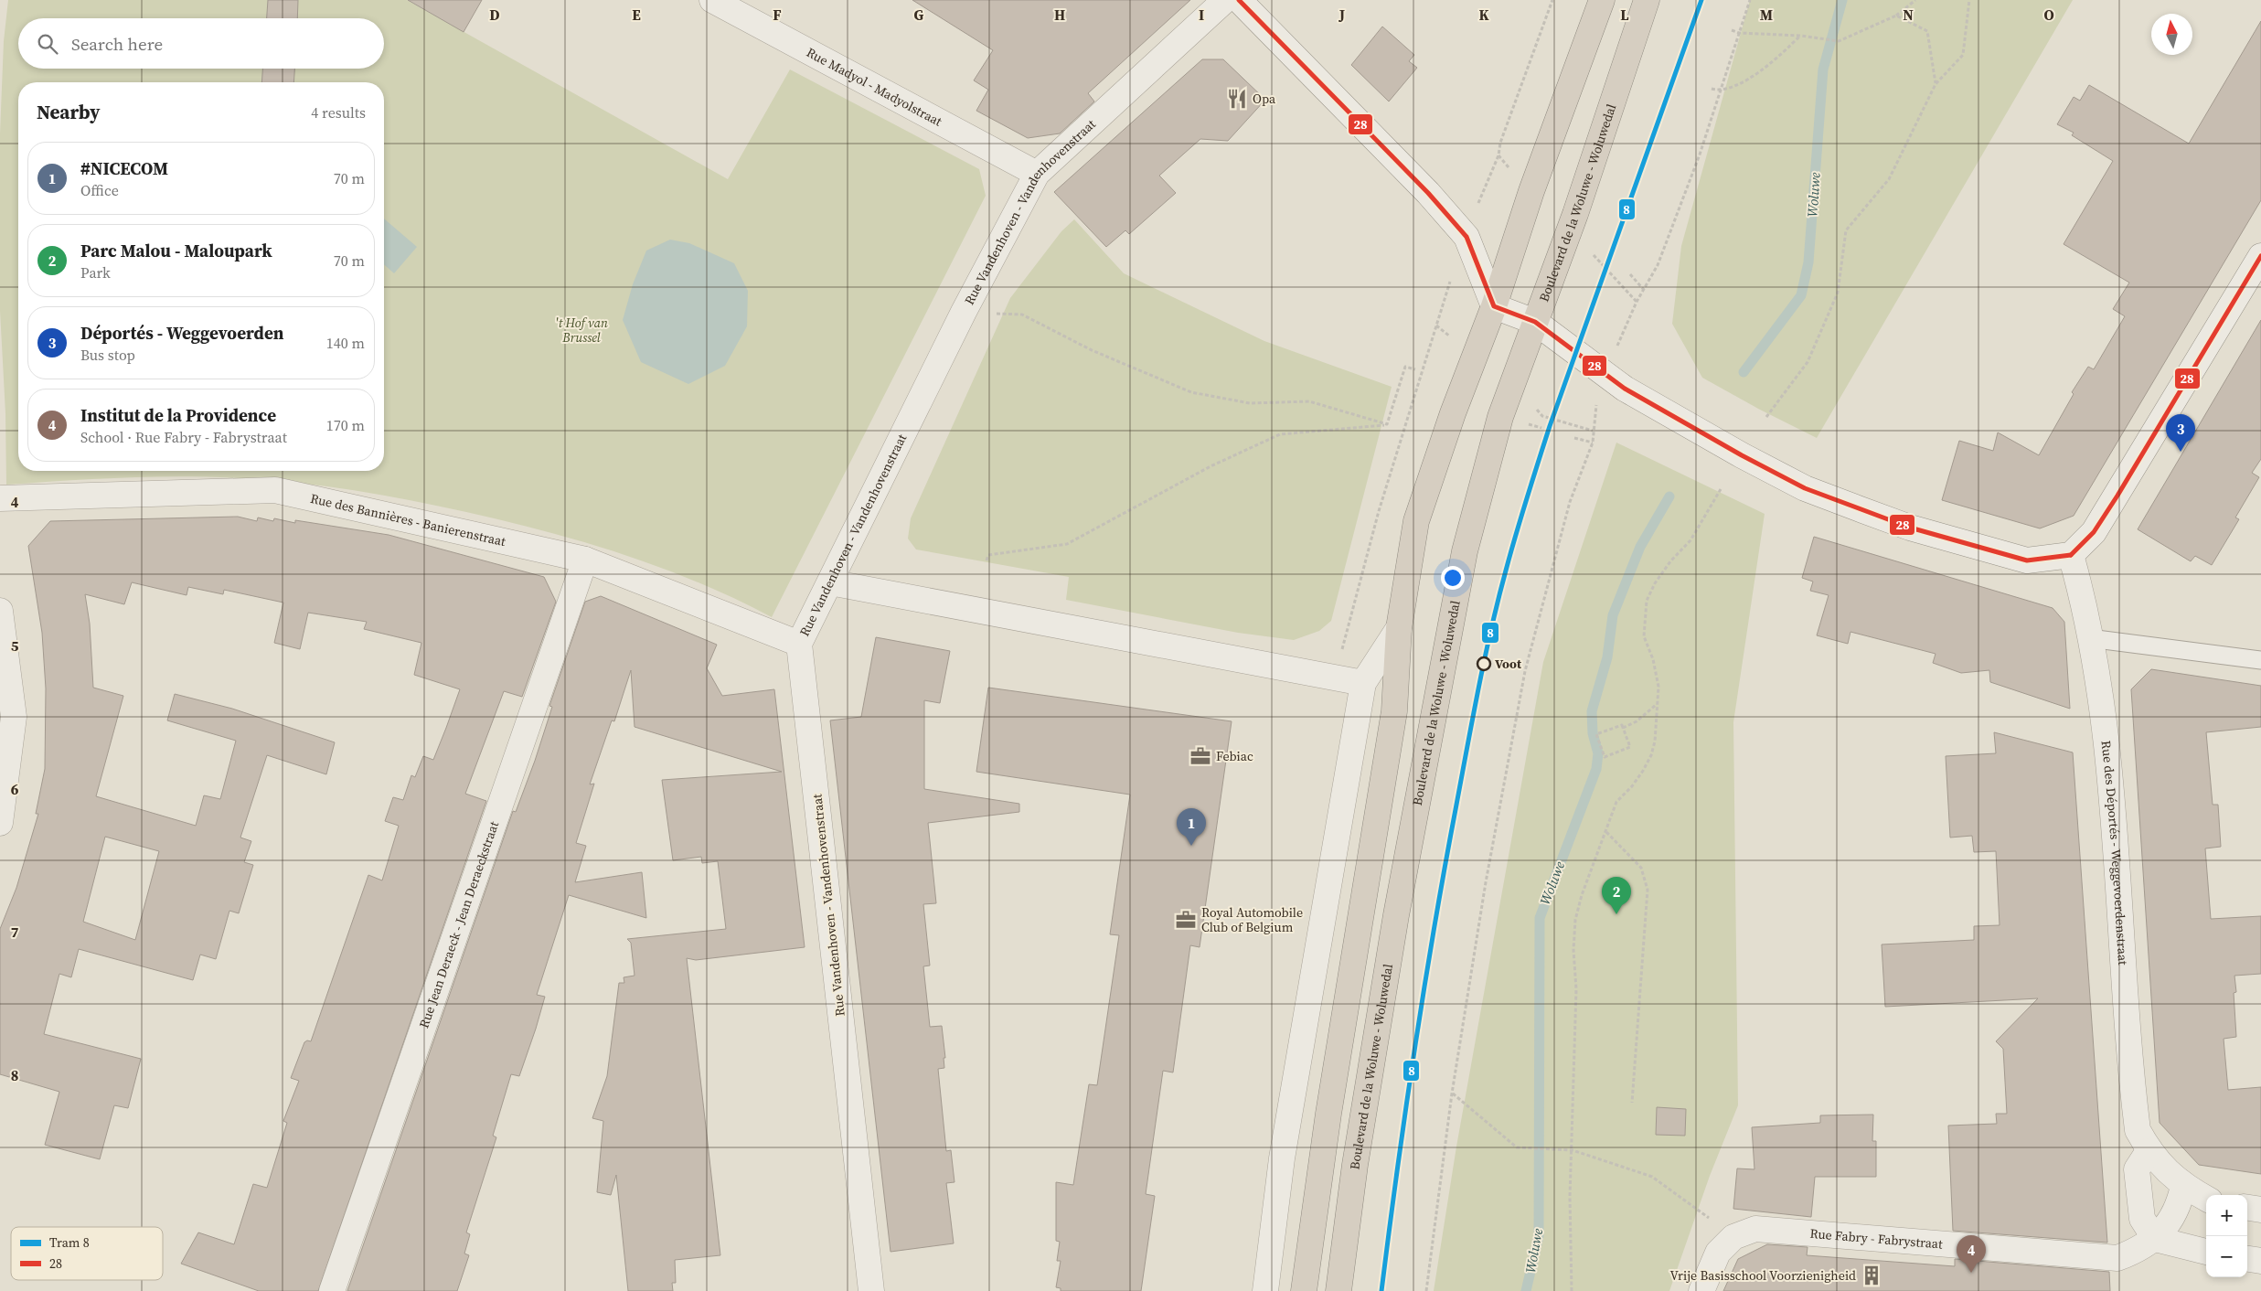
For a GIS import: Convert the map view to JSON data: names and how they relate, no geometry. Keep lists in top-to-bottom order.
{
  "streets": {
    "highway": ["Boulevard de la Woluwe - Woluwedal"],
    "street": [
      "Rue Madyol - Madyolstraat",
      "Rue Vandenhoven - Vandenhovenstraat",
      "Rue des Bannières - Banierenstraat",
      "Rue des Déportés - Weggevoerdenstraat",
      "Rue Jean Deraeck - Jean Deraeckstraat",
      "Rue Fabry - Fabrystraat"
    ]
  },
  "crossings": [
    ["Rue Madyol - Madyolstraat", "Rue Vandenhoven - Vandenhovenstraat"],
    ["Rue Vandenhoven - Vandenhovenstraat", "Rue des Bannières - Banierenstraat"],
    ["Rue des Bannières - Banierenstraat", "Rue Jean Deraeck - Jean Deraeckstraat"],
    ["Rue des Déportés - Weggevoerdenstraat", "Rue Fabry - Fabrystraat"]
  ],
  "water": ["Woluwe"],
  "parks": ["'t Hof van Brussel"],
  "places": {
    "restaurant": ["Opa"],
    "other": ["Voot"],
    "office": ["Febiac", "Royal Automobile Club of Belgium"],
    "building": ["Vrije Basisschool Voorzienigheid"]
  },
  "lines": ["tram line 8", "transit line 28"],
  "legend": ["Tram 8", "28"],
  "north": "top",
  "page": {
    "search": "Search here",
    "heading": ["Nearby", "4 results"],
    "list": [
      {
        "mark": "1",
        "name": "#NICECOM",
        "note": "Office",
        "value": "70 m"
      },
      {
        "mark": "2",
        "name": "Parc Malou - Maloupark",
        "note": "Park",
        "value": "70 m"
      },
      {
        "mark": "3",
        "name": "Déportés - Weggevoerden",
        "note": "Bus stop",
        "value": "140 m"
      },
      {
        "mark": "4",
        "name": "Institut de la Providence",
        "note": "School · Rue Fabry - Fabrystraat",
        "value": "170 m"
      }
    ],
    "pins": [
      "3",
      "1",
      "2",
      "4"
    ],
    "map_buttons": ["+", "−"]
  },
  "grid": {
    "columns": [
      "D",
      "E",
      "F",
      "G",
      "H",
      "I",
      "J",
      "K",
      "L",
      "M",
      "N",
      "O"
    ],
    "rows": [
      "4",
      "5",
      "6",
      "7",
      "8"
    ]
  }
}
